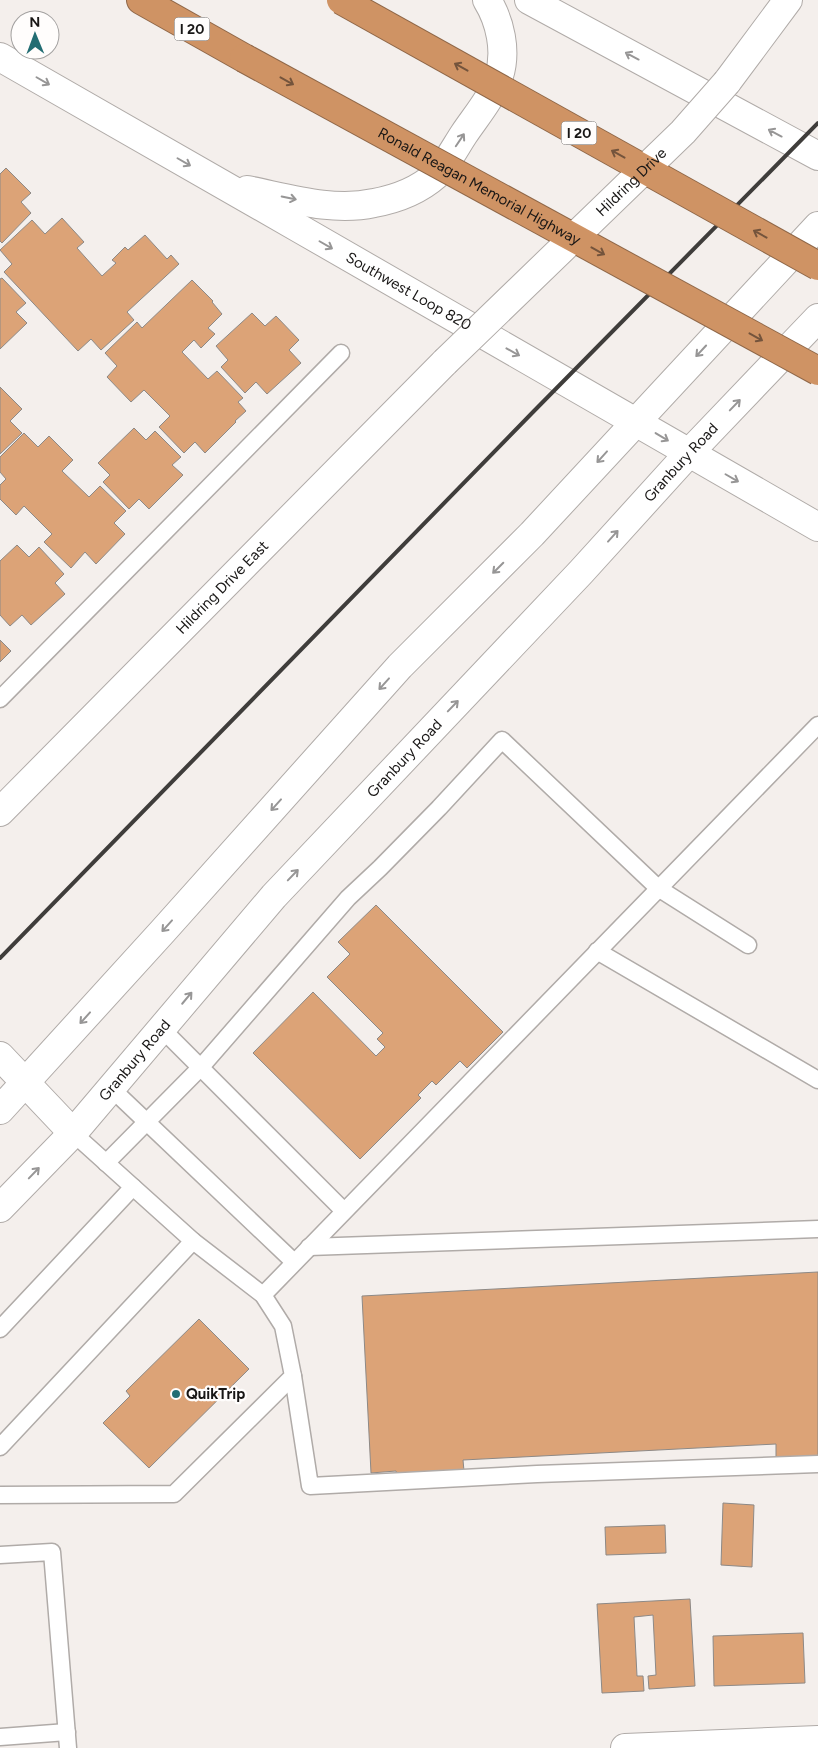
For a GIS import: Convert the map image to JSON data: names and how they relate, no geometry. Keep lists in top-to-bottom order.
{
  "streets": {
    "highway": ["I 20", "Ronald Reagan Memorial Highway"],
    "main road": [
      "Hildring Drive",
      "Southwest Loop 820",
      "Granbury Road",
      "Hildring Drive East"
    ]
  },
  "crossings": [
    ["Hildring Drive", "Hildring Drive East"],
    ["Southwest Loop 820", "Granbury Road"]
  ],
  "one_way": ["Southwest Loop 820"],
  "places": ["QuikTrip"],
  "north": "top"
}
